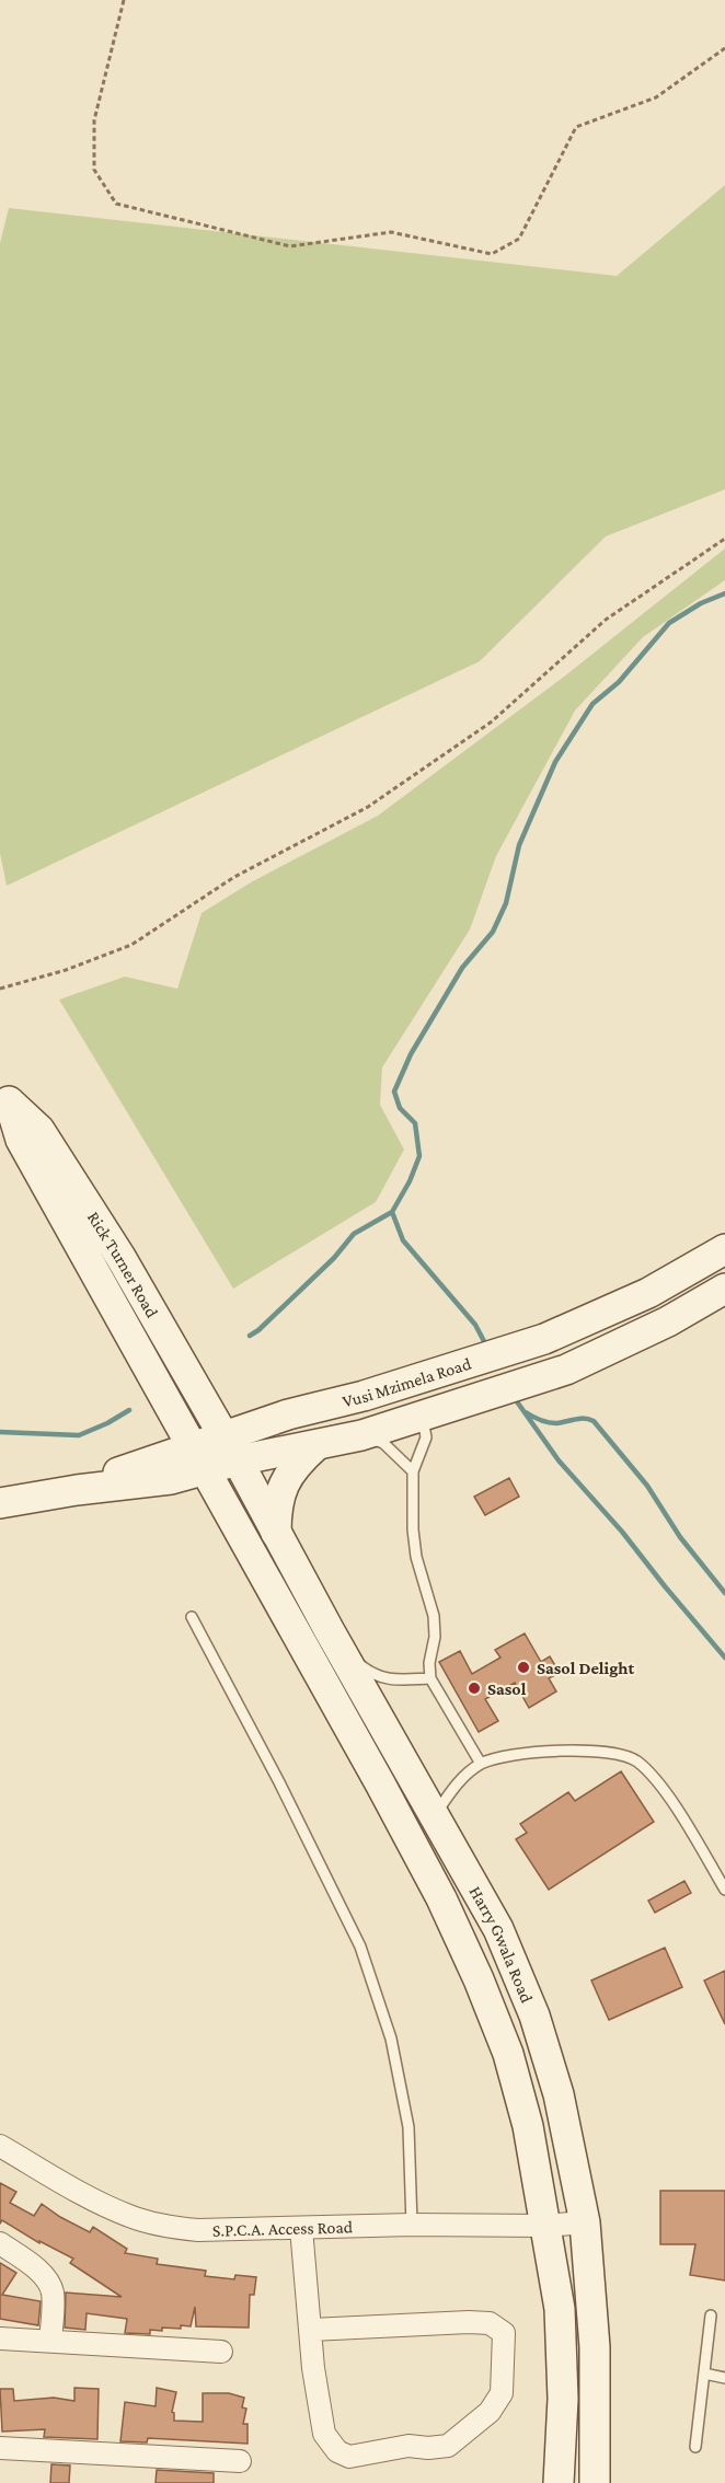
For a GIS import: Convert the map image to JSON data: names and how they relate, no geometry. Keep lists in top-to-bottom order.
{
  "streets": {
    "main road": ["Rick Turner Road", "Vusi Mzimela Road", "Harry Gwala Road"],
    "street": ["S.P.C.A. Access Road"]
  },
  "crossings": [
    ["Rick Turner Road", "Vusi Mzimela Road"],
    ["Rick Turner Road", "Harry Gwala Road"],
    ["Vusi Mzimela Road", "Harry Gwala Road"],
    ["Harry Gwala Road", "S.P.C.A. Access Road"]
  ],
  "places": ["Sasol Delight", "Sasol"]
}
